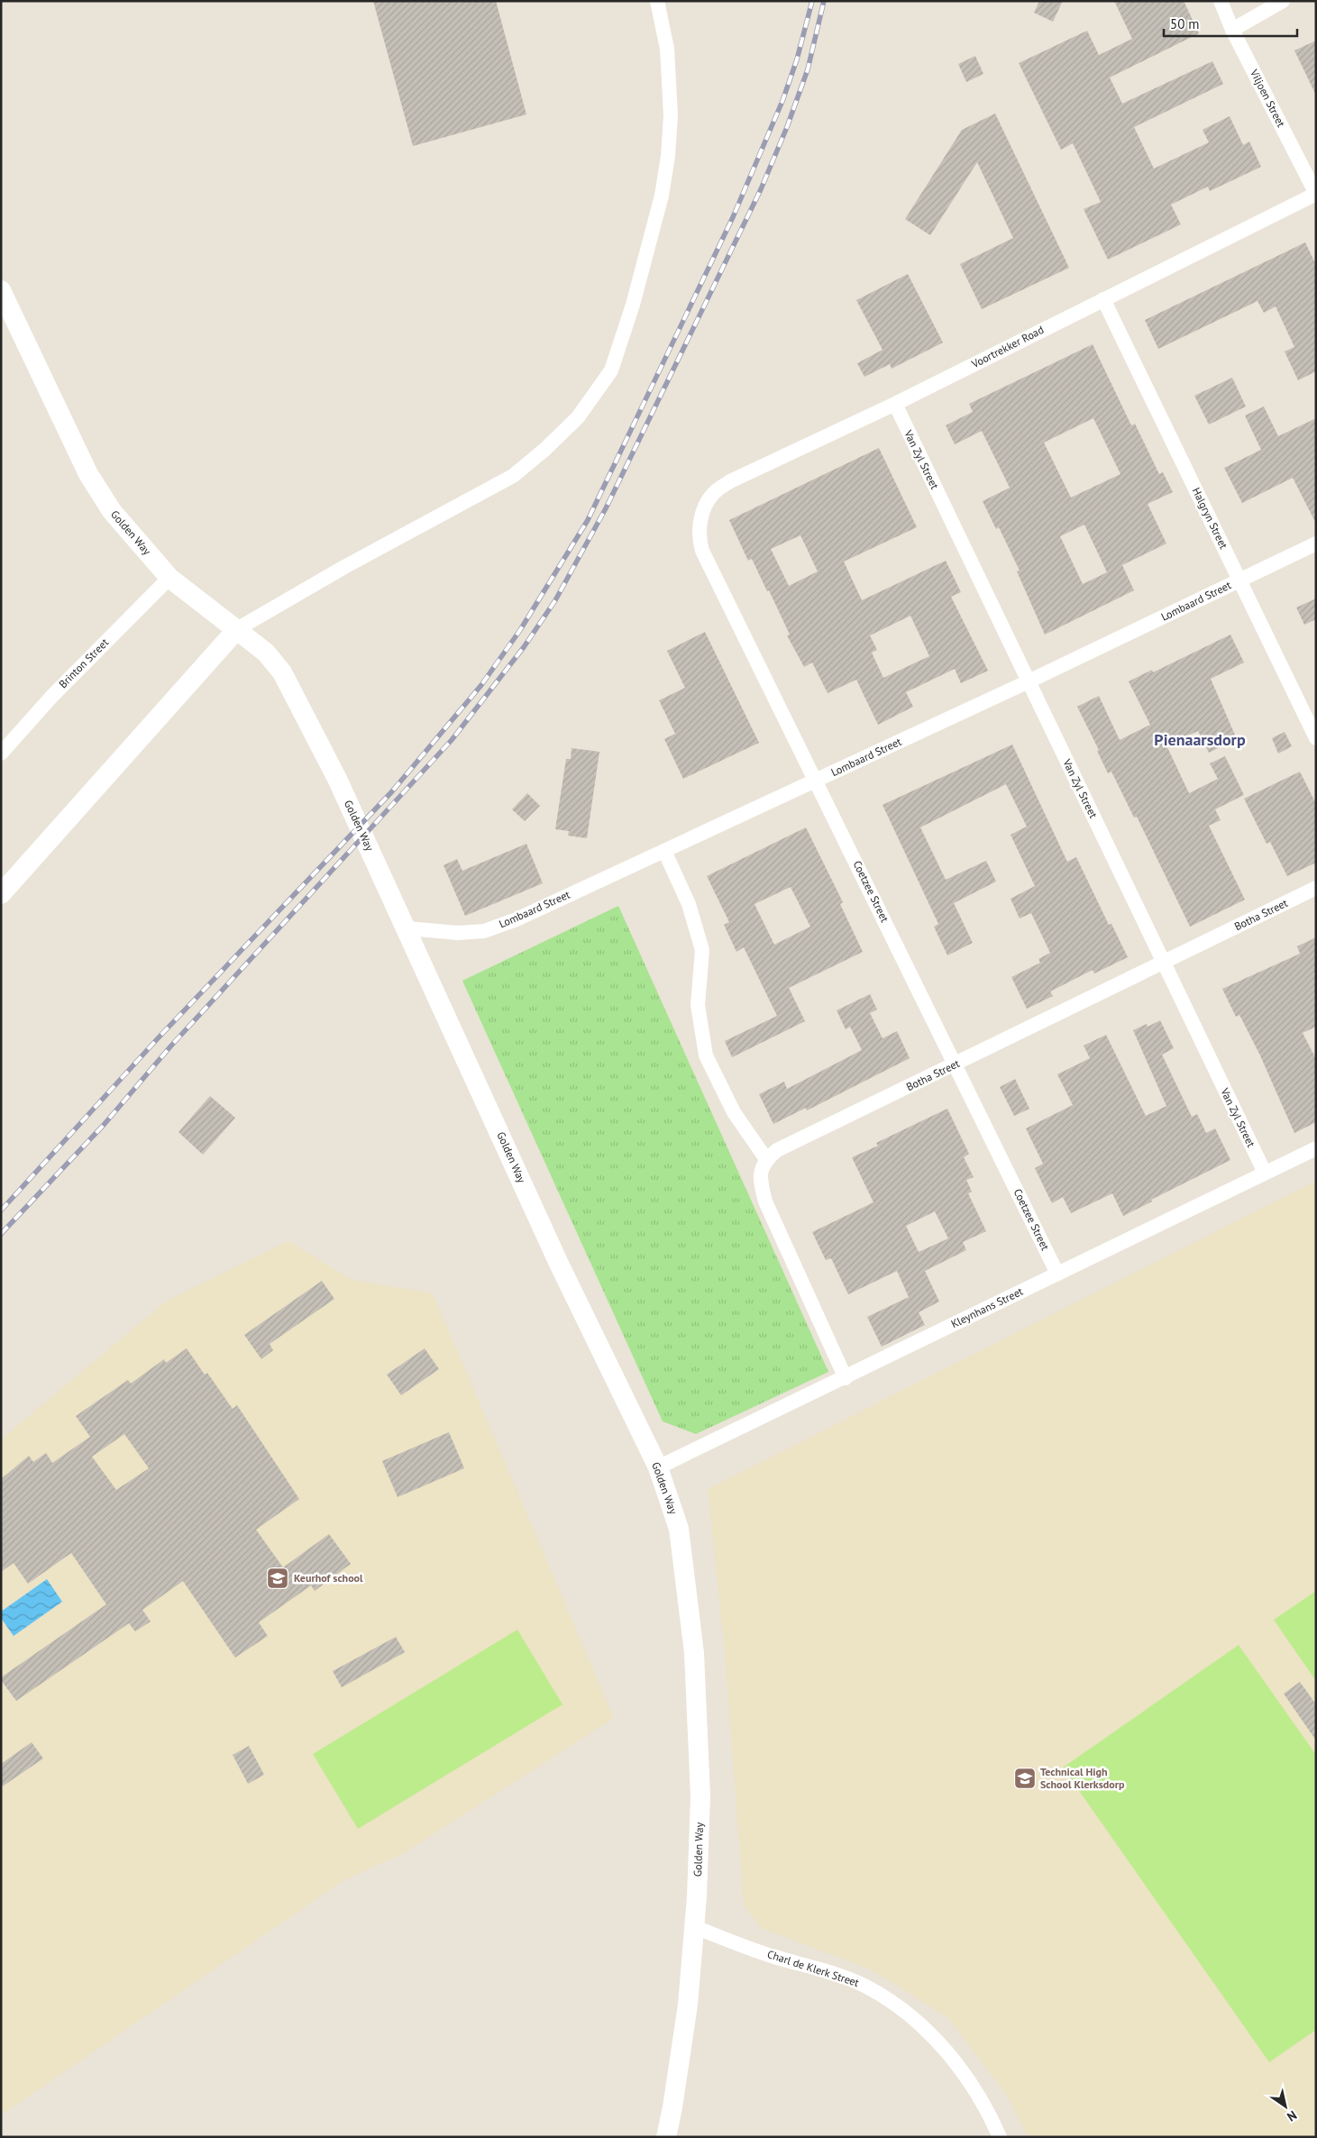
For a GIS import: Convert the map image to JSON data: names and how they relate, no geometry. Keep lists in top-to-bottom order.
{
  "streets": {
    "street": [
      "Viljoen Street",
      "Voortrekker Road",
      "Van Zyl Street",
      "Halgryn Street",
      "Golden Way",
      "Lombaard Street",
      "Brinton Street",
      "Coetzee Street",
      "Botha Street",
      "Kleynhans Street",
      "Charl de Klerk Street"
    ]
  },
  "crossings": [
    ["Viljoen Street", "Voortrekker Road"],
    ["Voortrekker Road", "Van Zyl Street"],
    ["Voortrekker Road", "Halgryn Street"],
    ["Voortrekker Road", "Coetzee Street"],
    ["Van Zyl Street", "Lombaard Street"],
    ["Van Zyl Street", "Botha Street"],
    ["Van Zyl Street", "Kleynhans Street"],
    ["Halgryn Street", "Lombaard Street"],
    ["Golden Way", "Lombaard Street"],
    ["Golden Way", "Brinton Street"],
    ["Golden Way", "Kleynhans Street"],
    ["Golden Way", "Charl de Klerk Street"],
    ["Lombaard Street", "Coetzee Street"],
    ["Coetzee Street", "Botha Street"],
    ["Coetzee Street", "Kleynhans Street"]
  ],
  "districts": ["Pienaarsdorp"],
  "places": {
    "school or university": ["Keurhof school", "Technical High School Klerksdorp"]
  },
  "scale_bar": "50 m",
  "north": "bottom right"
}
